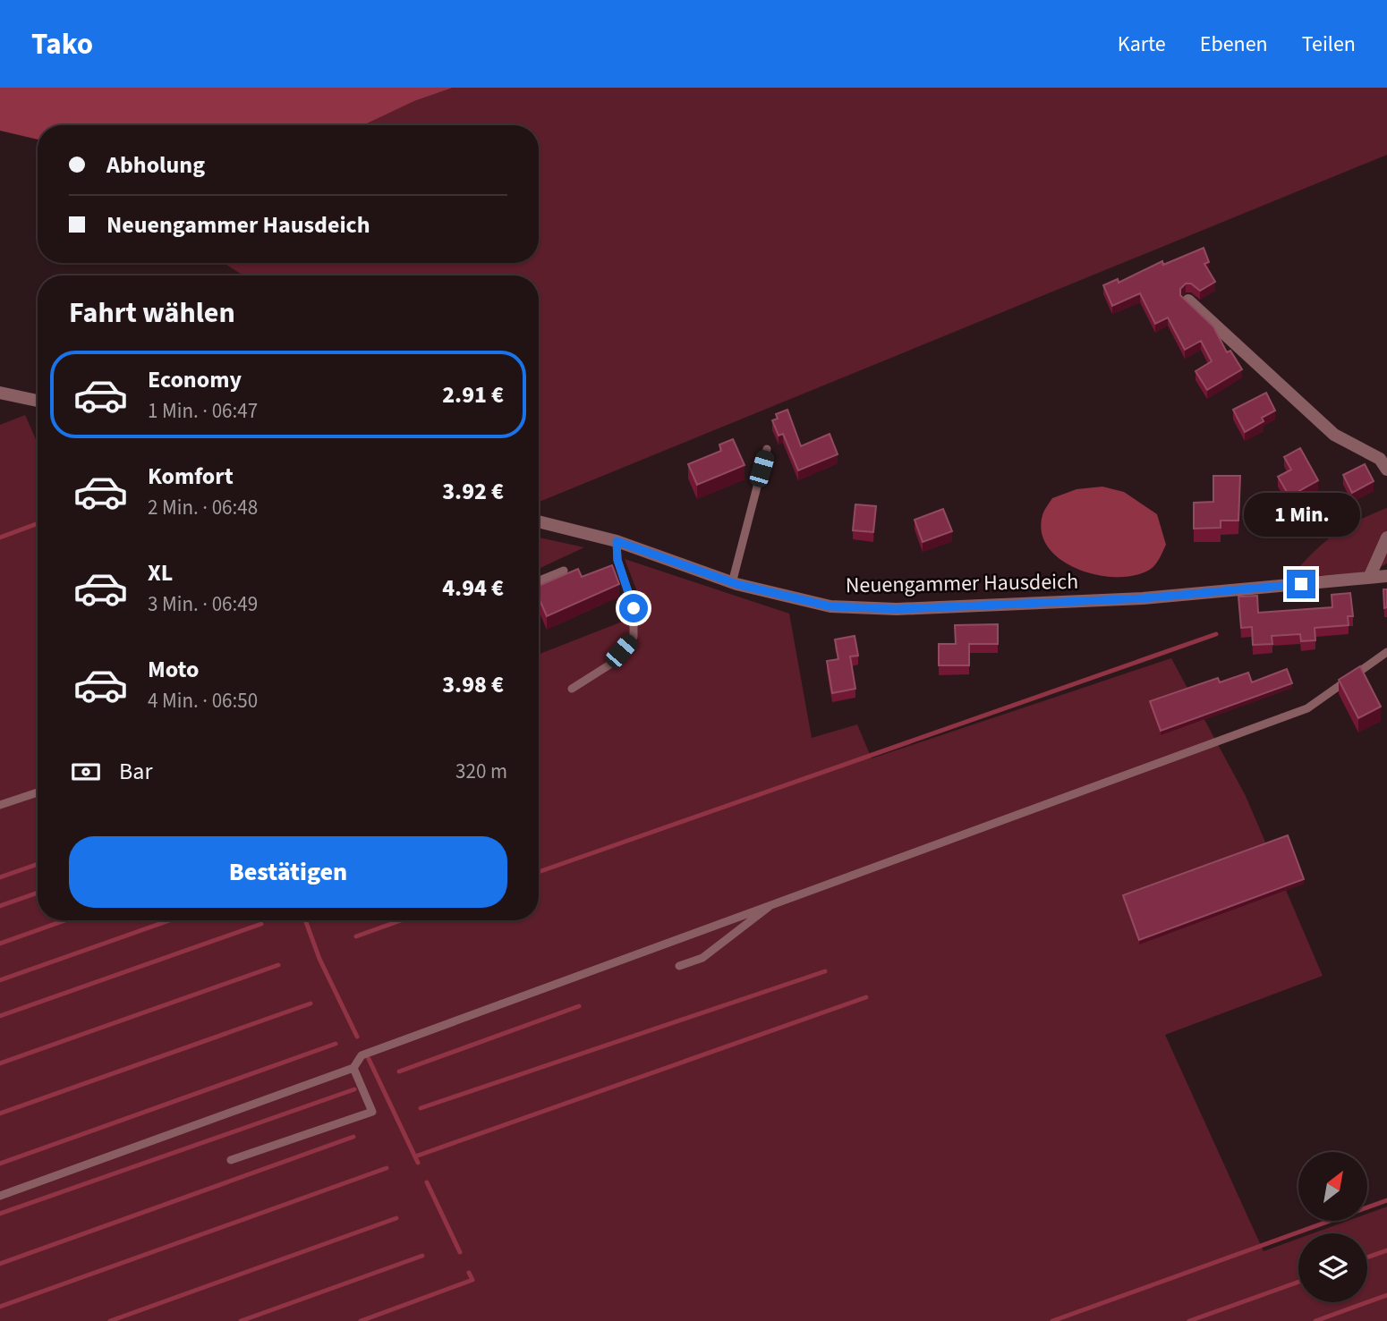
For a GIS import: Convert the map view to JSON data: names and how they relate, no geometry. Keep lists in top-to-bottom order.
{
  "streets": {
    "street": ["Neuengammer Hausdeich"]
  },
  "north": "top right",
  "page": {
    "header": "Tako",
    "nav": ["Karte", "Ebenen", "Teilen"],
    "banner": ["Abholung", "Neuengammer Hausdeich"],
    "heading": "Fahrt wählen",
    "list": [
      {
        "name": "Economy",
        "note": "1 Min. · 06:47",
        "value": "2.91 €"
      },
      {
        "name": "Komfort",
        "note": "2 Min. · 06:48",
        "value": "3.92 €"
      },
      {
        "name": "XL",
        "note": "3 Min. · 06:49",
        "value": "4.94 €"
      },
      {
        "name": "Moto",
        "note": "4 Min. · 06:50",
        "value": "3.98 €"
      }
    ],
    "bubble": "1 Min.",
    "pay": ["Bar", "320 m"],
    "buttons": "Bestätigen"
  }
}
